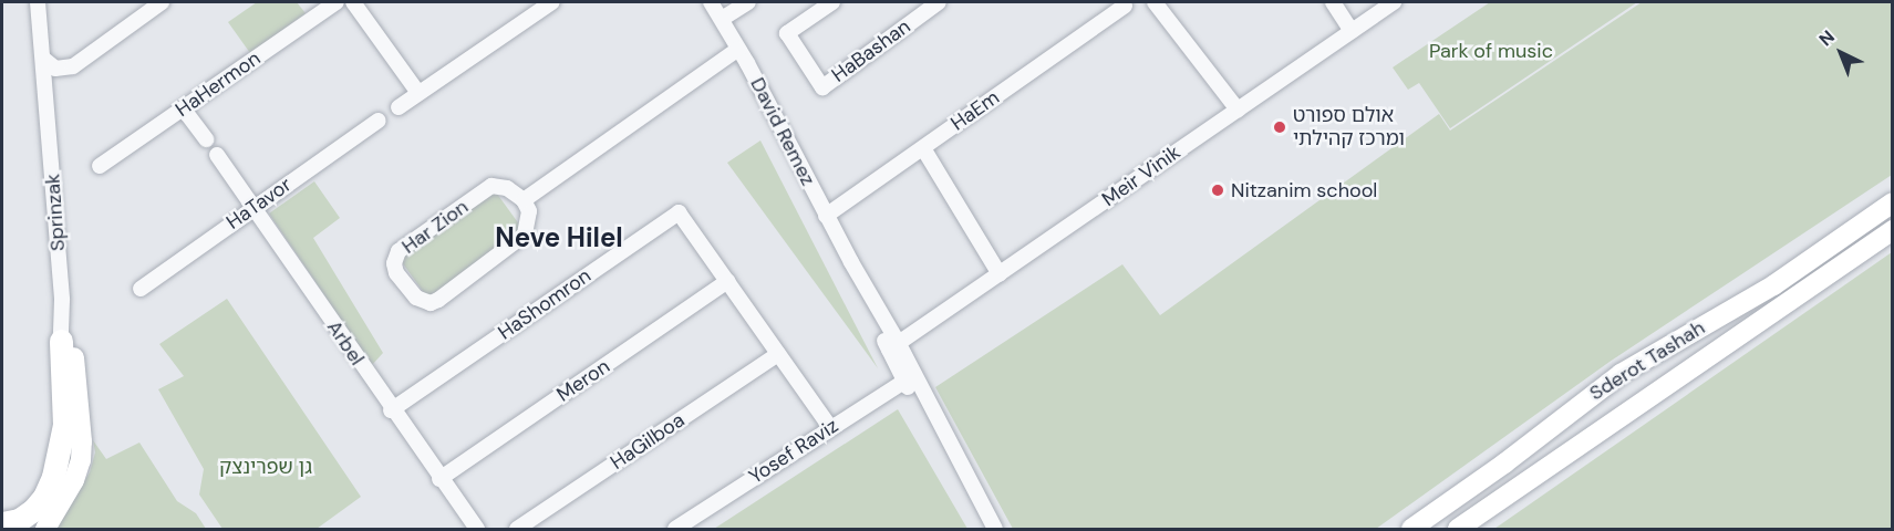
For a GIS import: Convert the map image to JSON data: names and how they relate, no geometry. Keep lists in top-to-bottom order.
{
  "streets": {
    "main road": ["Sderot Tashah"],
    "street": [
      "HaBashan",
      "HaHermon",
      "HaEm",
      "David Remez",
      "Meir Vinik",
      "HaTavor",
      "Sprinzak",
      "Har Zion",
      "HaShomron",
      "Arbel",
      "Meron",
      "HaGilboa",
      "Yosef Raviz"
    ]
  },
  "crossings": [
    ["HaEm", "David Remez"],
    ["David Remez", "Meir Vinik"],
    ["David Remez", "Yosef Raviz"],
    ["HaTavor", "Arbel"],
    ["HaShomron", "Arbel"],
    ["HaShomron", "Meron"],
    ["HaShomron", "HaGilboa"],
    ["HaShomron", "Yosef Raviz"],
    ["Arbel", "Meron"]
  ],
  "districts": ["Neve Hilel"],
  "parks": ["Park of music", "גן שפרינצק"],
  "places": ["אולם ספורט ומרכז קהילתי", "Nitzanim school"],
  "north": "top left"
}
